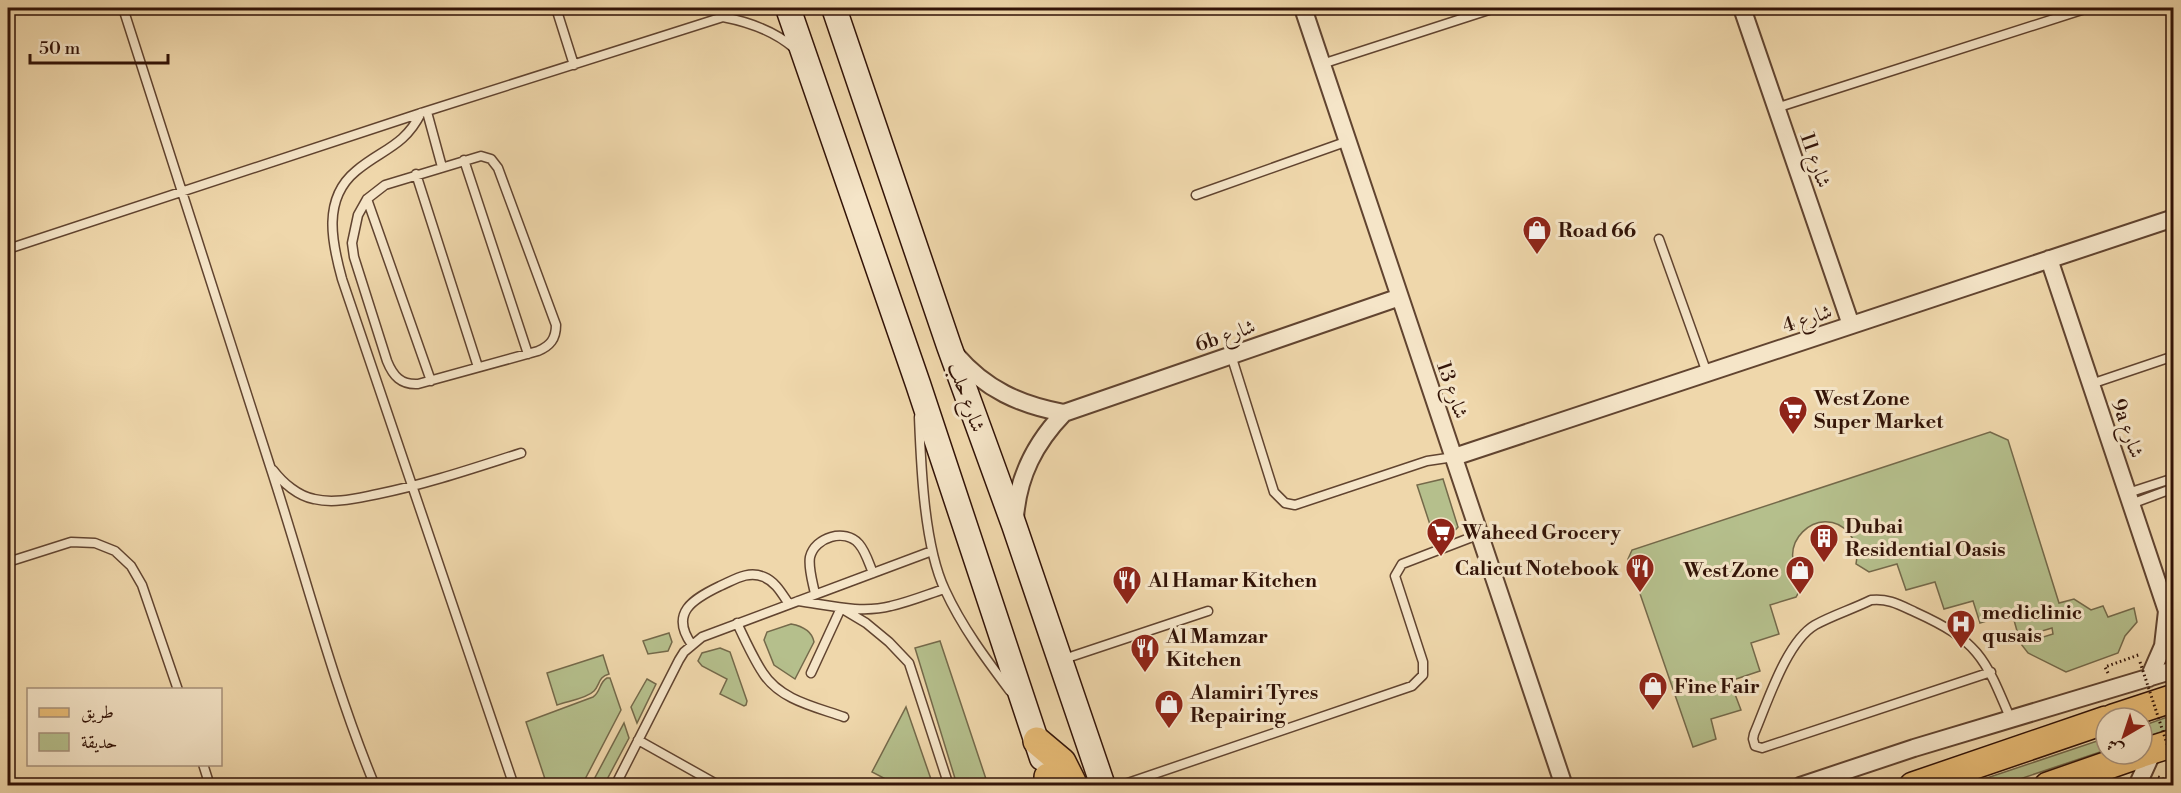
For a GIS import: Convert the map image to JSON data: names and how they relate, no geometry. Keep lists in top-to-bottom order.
{
  "streets": {
    "street": [
      "شارع 11",
      "شارع 4",
      "6b شارع",
      "شارع 13",
      "شارع حلب",
      "9a شارع"
    ]
  },
  "crossings": [
    ["شارع 11", "شارع 4"],
    ["شارع 4", "شارع 13"],
    ["شارع 4", "9a شارع"],
    ["6b شارع", "شارع 13"],
    ["6b شارع", "شارع حلب"]
  ],
  "places": {
    "shop": [
      "Road 66",
      "West Zone",
      "Fine Fair",
      "Alamiri Tyres Repairing"
    ],
    "supermarket": ["West Zone Super Market", "Waheed Grocery"],
    "building": ["Dubai Residential Oasis"],
    "restaurant": ["Calicut Notebook", "Al Hamar Kitchen", "Al Mamzar Kitchen"],
    "hospital": ["mediclinic qusais"]
  },
  "legend": ["طريق", "حديقة"],
  "scale_bar": "50 m",
  "north": "bottom left"
}
